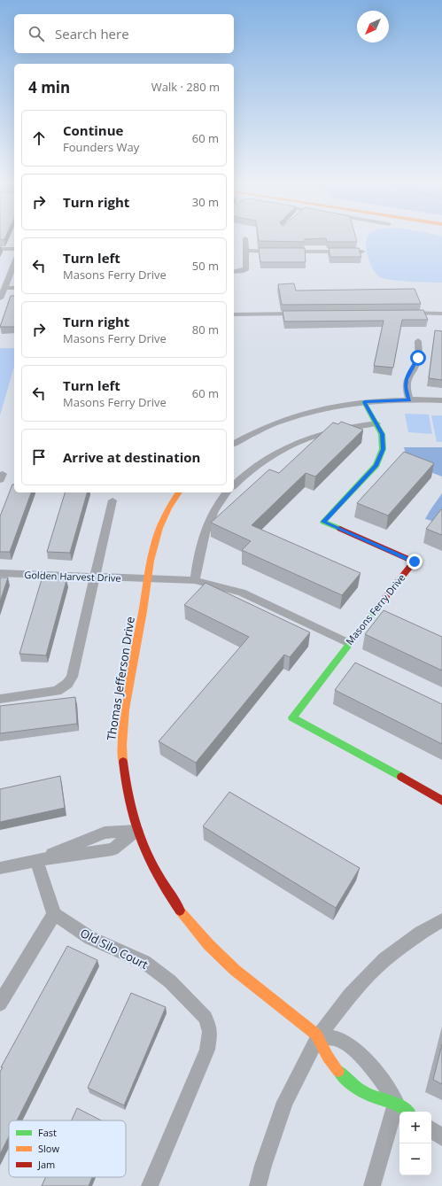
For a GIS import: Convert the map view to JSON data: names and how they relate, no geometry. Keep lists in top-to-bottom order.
{
  "streets": {
    "street": [
      "Golden Harvest Drive",
      "Masons Ferry Drive",
      "Thomas Jefferson Drive",
      "Old Silo Court"
    ]
  },
  "crossings": [
    ["Golden Harvest Drive", "Masons Ferry Drive"],
    ["Golden Harvest Drive", "Thomas Jefferson Drive"]
  ],
  "legend": ["Fast", "Slow", "Jam"],
  "north": "bottom left",
  "page": {
    "search": "Search here",
    "heading": ["4 min", "Walk · 280 m"],
    "list": [
      ["Continue", "Founders Way", "60 m"],
      ["Turn right", "30 m"],
      ["Turn left", "Masons Ferry Drive", "50 m"],
      ["Turn right", "Masons Ferry Drive", "80 m"],
      ["Turn left", "Masons Ferry Drive", "60 m"],
      "Arrive at destination"
    ],
    "map_buttons": ["+", "−"]
  }
}
